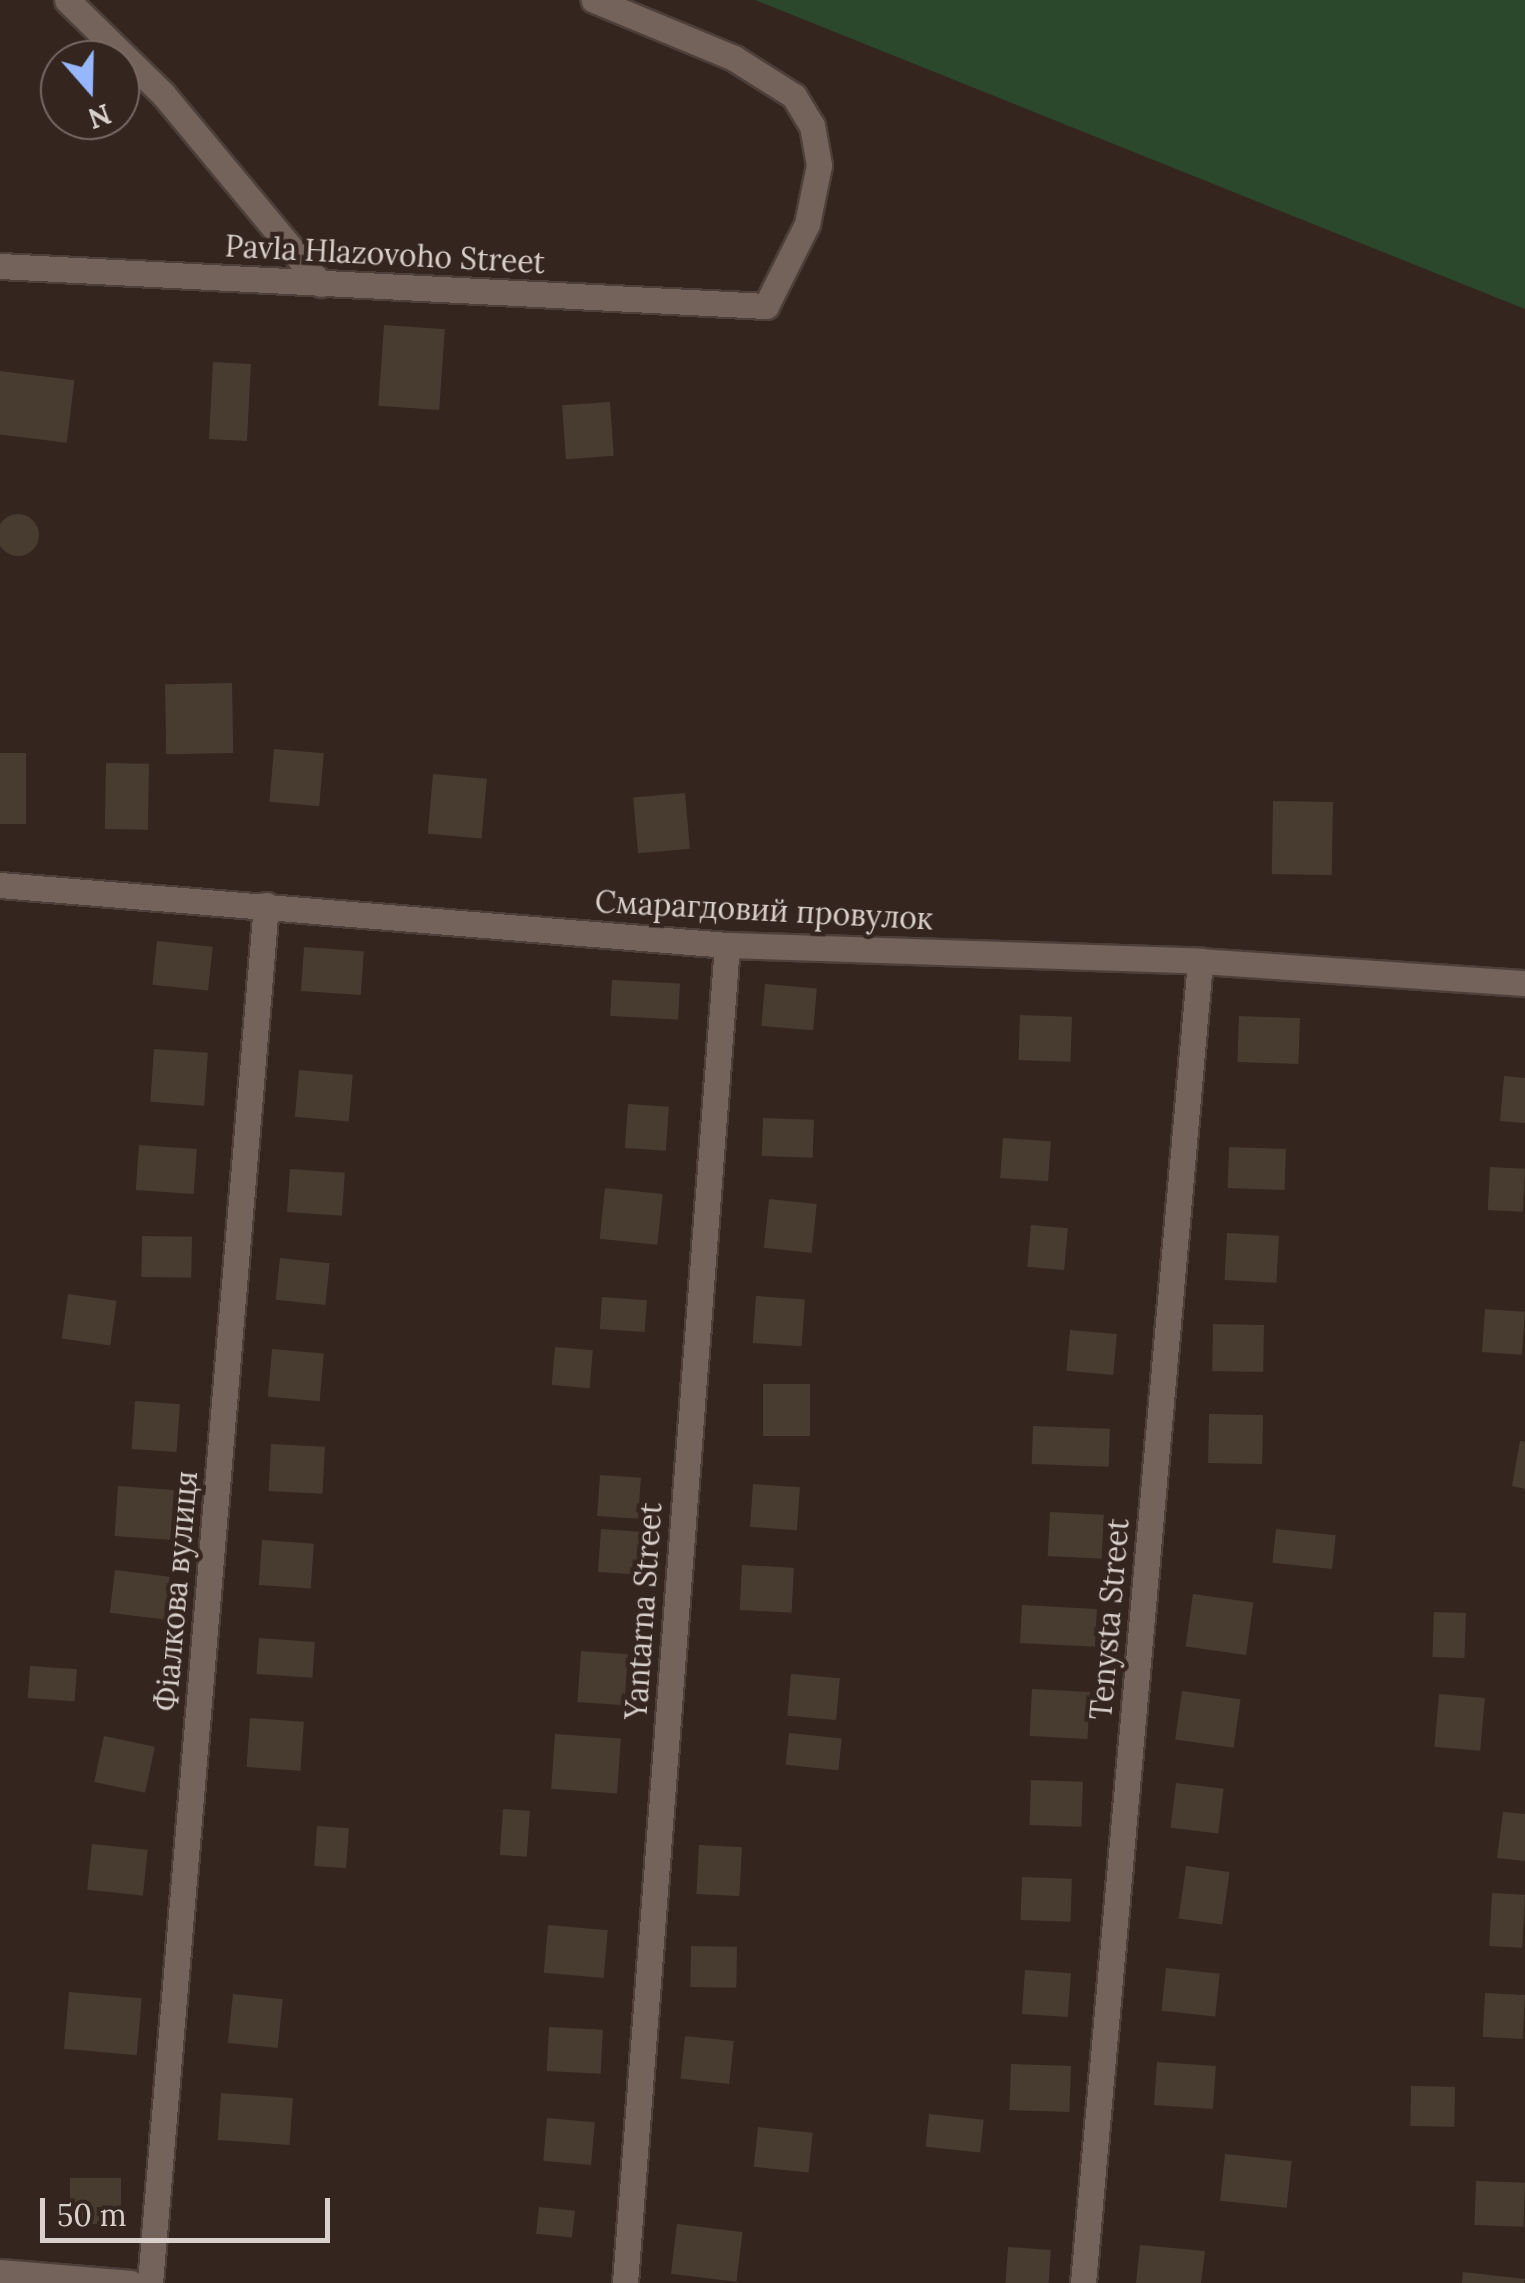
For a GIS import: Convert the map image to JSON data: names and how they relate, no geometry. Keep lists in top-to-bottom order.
{
  "streets": {
    "street": [
      "Pavla Hlazovoho Street",
      "Смарагдовий провулок",
      "Фіалкова вулиця",
      "Yantarna Street",
      "Tenysta Street"
    ]
  },
  "crossings": [
    ["Смарагдовий провулок", "Фіалкова вулиця"],
    ["Смарагдовий провулок", "Yantarna Street"],
    ["Смарагдовий провулок", "Tenysta Street"]
  ],
  "scale_bar": "50 m",
  "north": "bottom"
}
